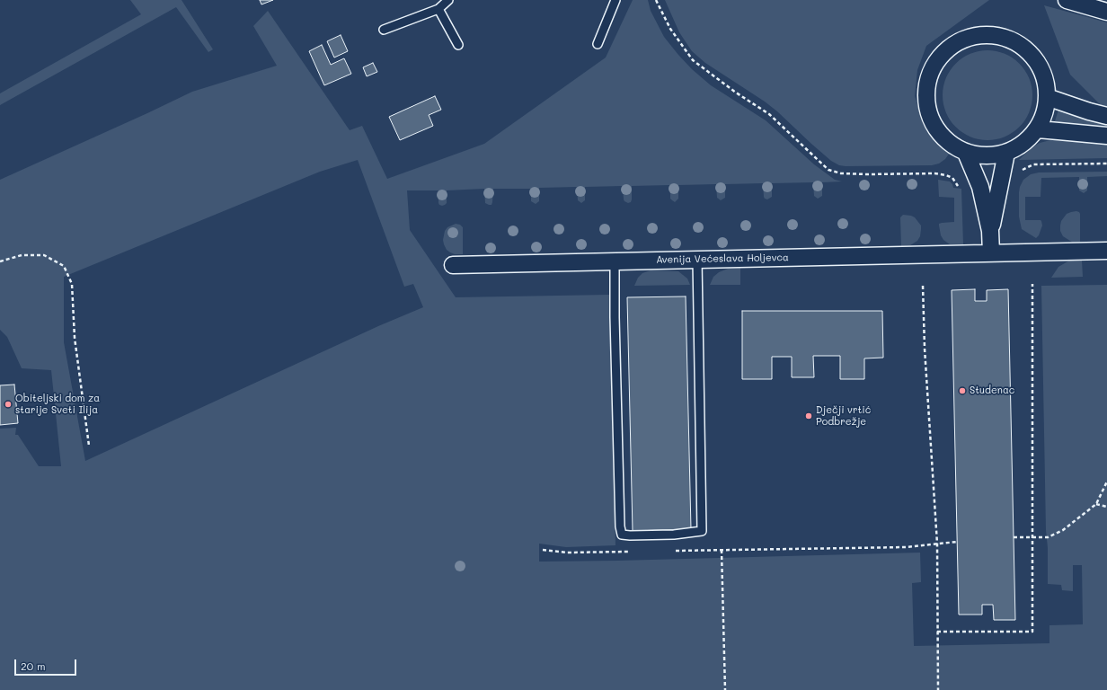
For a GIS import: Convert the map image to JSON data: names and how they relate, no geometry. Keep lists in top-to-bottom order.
{
  "streets": {
    "street": ["Avenija Većeslava Holjevca"]
  },
  "places": ["Studenac", "Obiteljski dom za starije Sveti Ilija", "Dječji vrtić Podbrežje"],
  "scale_bar": "20 m"
}
